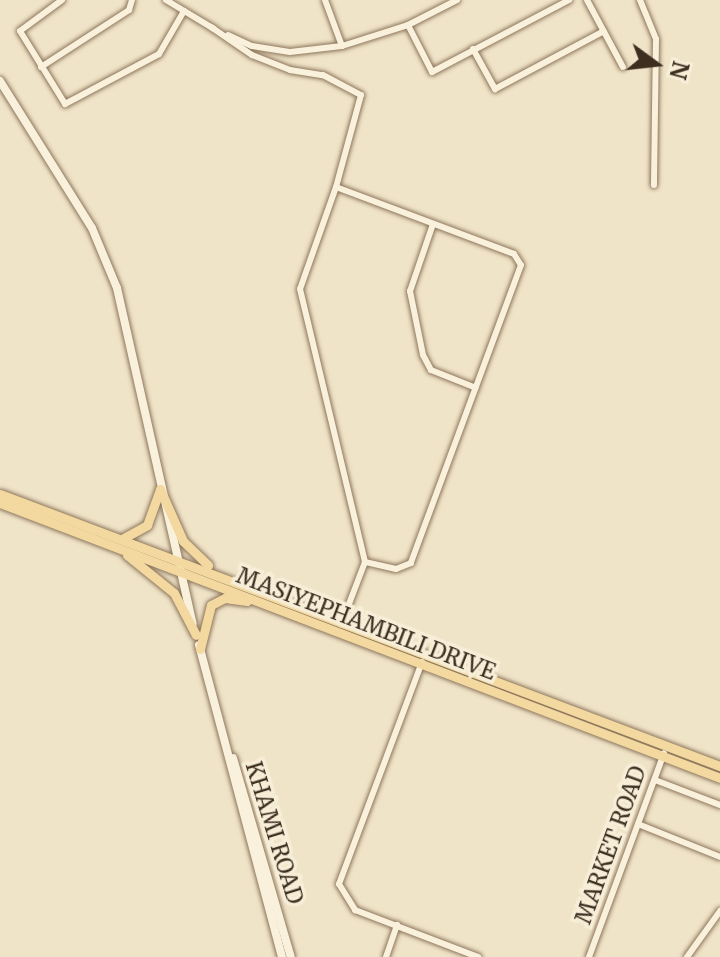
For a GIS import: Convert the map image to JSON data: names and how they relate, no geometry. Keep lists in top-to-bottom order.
{
  "streets": {
    "main road": ["MASIYEPHAMBILI DRIVE", "KHAMI ROAD"],
    "street": ["MARKET ROAD"]
  },
  "crossings": [
    ["MASIYEPHAMBILI DRIVE", "MARKET ROAD"]
  ],
  "north": "right"
}
